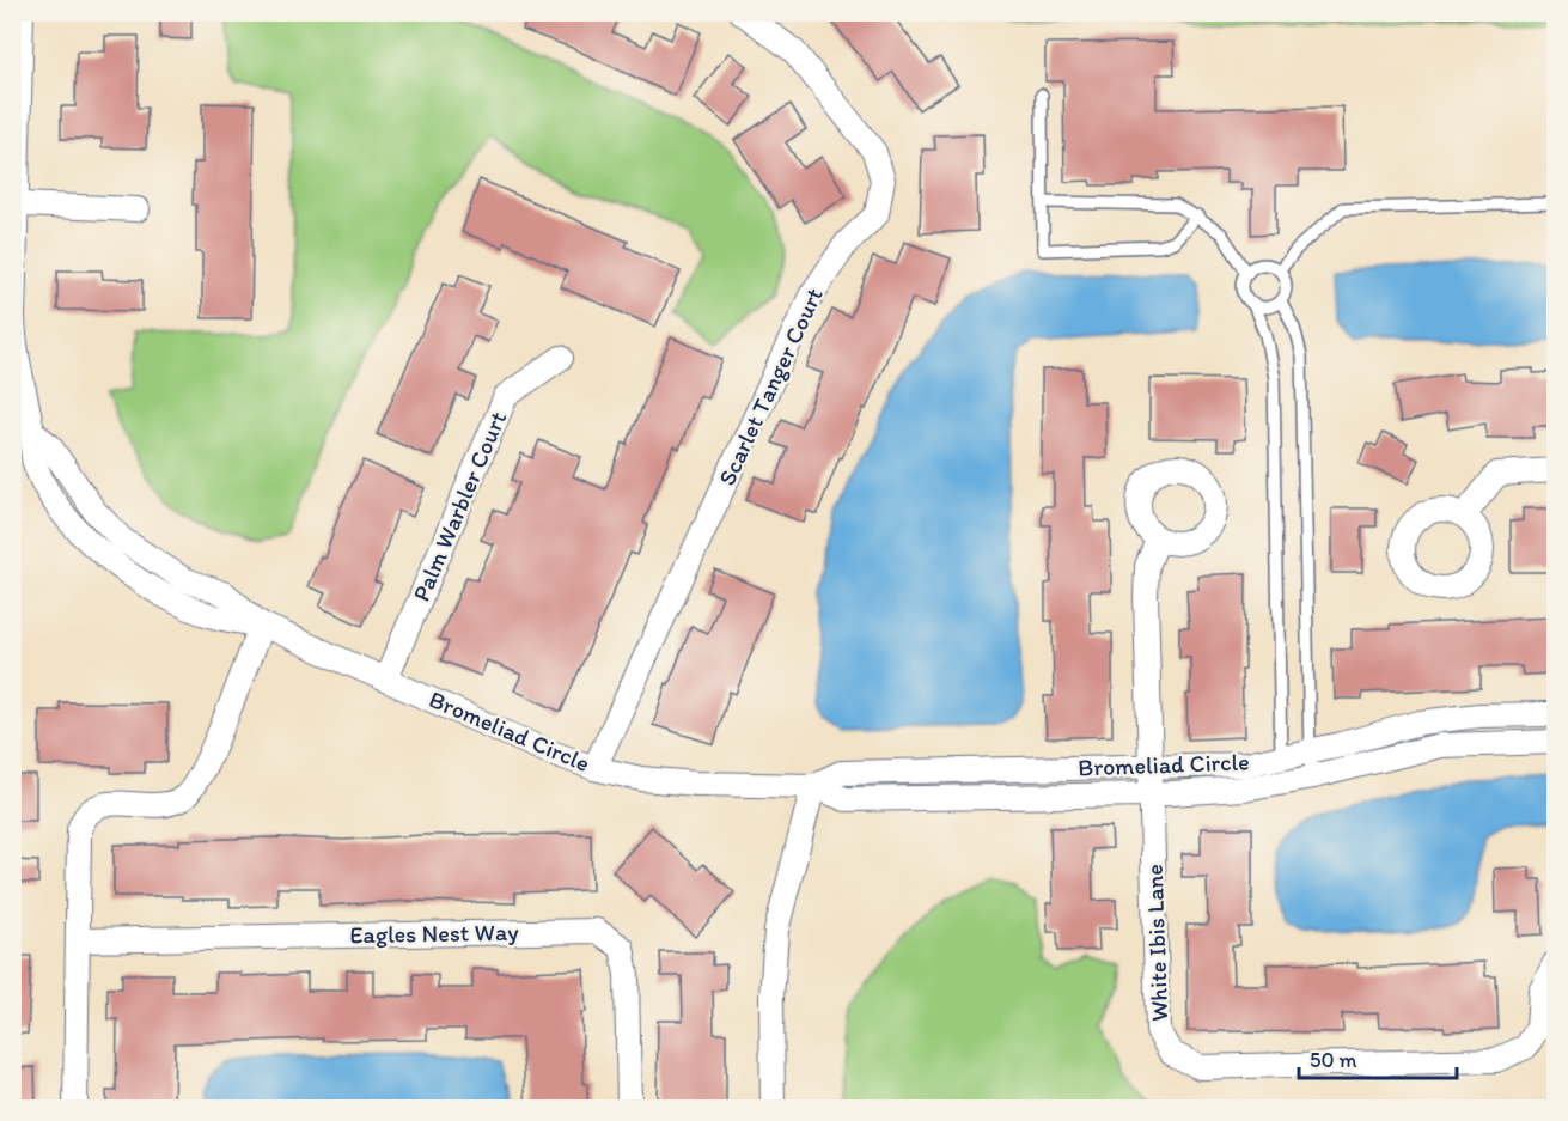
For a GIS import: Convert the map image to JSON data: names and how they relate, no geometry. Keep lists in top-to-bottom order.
{
  "streets": {
    "street": [
      "Scarlet Tanger Court",
      "Palm Warbler Court",
      "Bromeliad Circle",
      "Eagles Nest Way",
      "White Ibis Lane"
    ]
  },
  "crossings": [
    ["Scarlet Tanger Court", "Bromeliad Circle"],
    ["Palm Warbler Court", "Bromeliad Circle"],
    ["Bromeliad Circle", "White Ibis Lane"]
  ],
  "scale_bar": "50 m"
}
